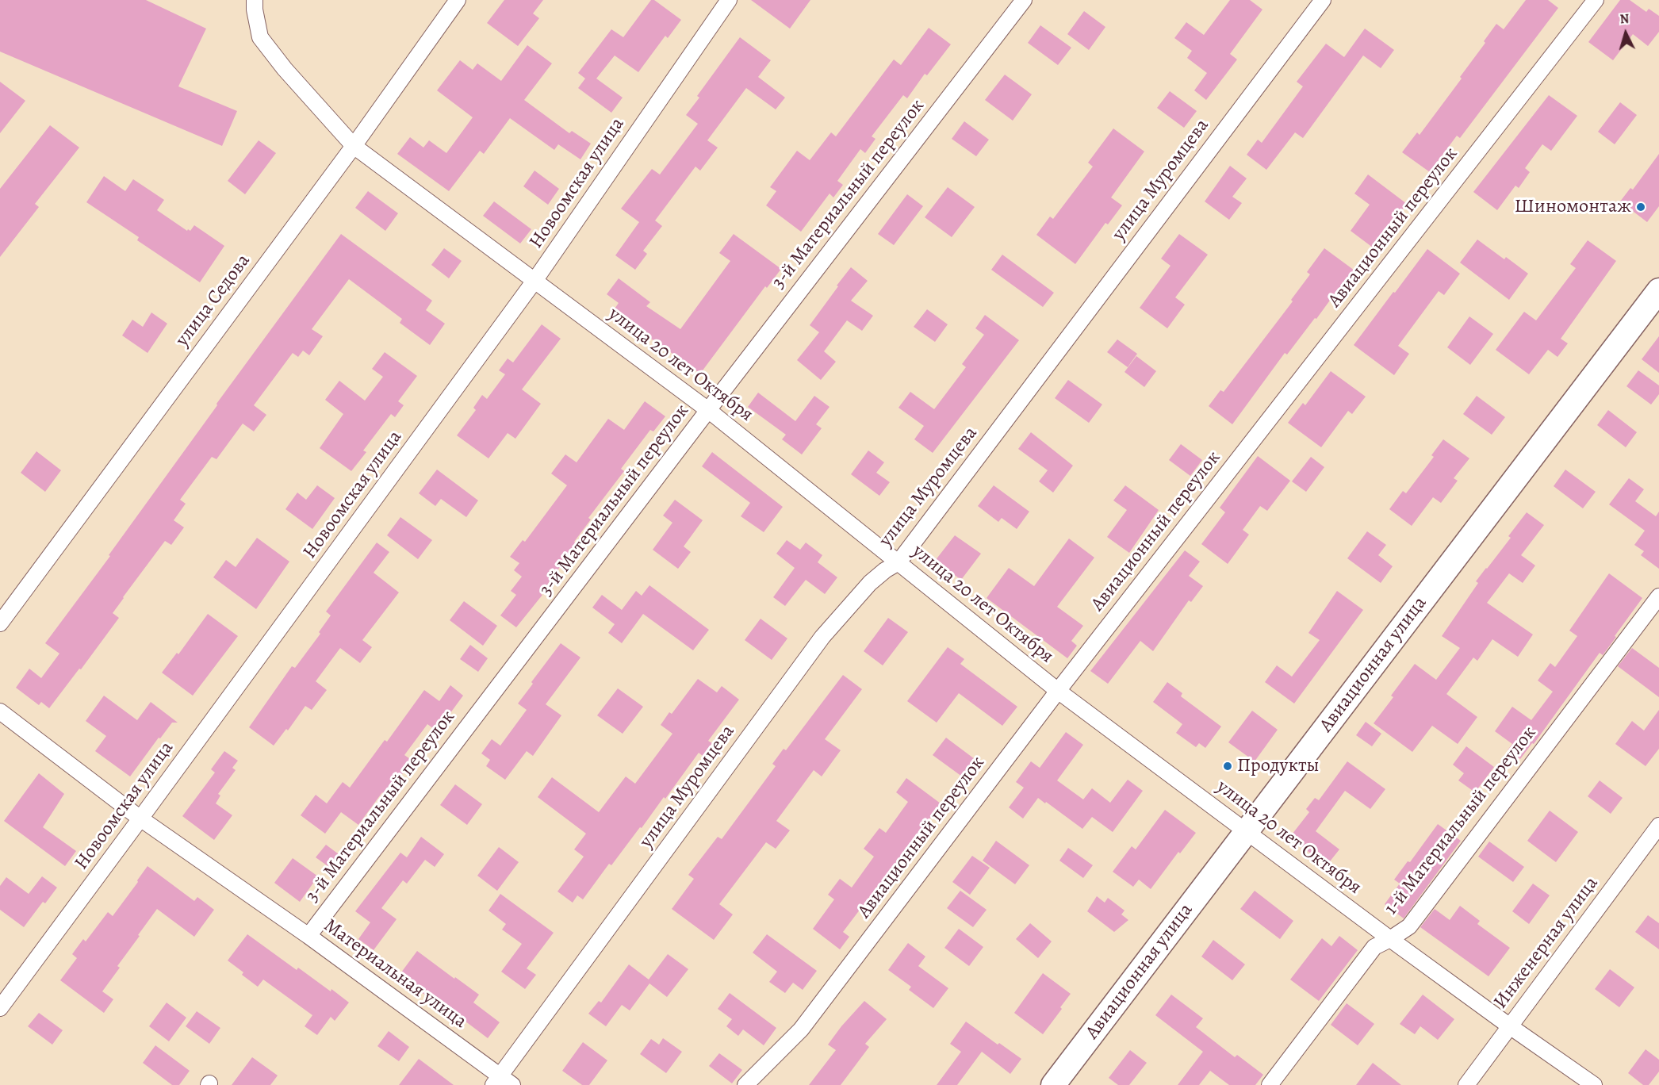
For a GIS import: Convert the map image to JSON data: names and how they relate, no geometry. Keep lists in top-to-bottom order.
{
  "streets": {
    "main road": ["Авиационная улица"],
    "street": [
      "улица Муромцева",
      "Новоомская улица",
      "3-й Материальный переулок",
      "Авиационный переулок",
      "улица Седова",
      "улица 20 лет Октября",
      "1-й Материальный переулок",
      "Инженерная улица",
      "Материальная улица"
    ]
  },
  "crossings": [
    ["улица Муромцева", "улица 20 лет Октября"],
    ["улица Муромцева", "Материальная улица"],
    ["Новоомская улица", "улица 20 лет Октября"],
    ["Новоомская улица", "Материальная улица"],
    ["3-й Материальный переулок", "улица 20 лет Октября"],
    ["3-й Материальный переулок", "Материальная улица"],
    ["Авиационный переулок", "улица 20 лет Октября"],
    ["улица Седова", "улица 20 лет Октября"],
    ["улица 20 лет Октября", "Авиационная улица"],
    ["улица 20 лет Октября", "1-й Материальный переулок"],
    ["улица 20 лет Октября", "Инженерная улица"]
  ],
  "places": ["Шиномонтаж", "Продукты"],
  "north": "top"
}
